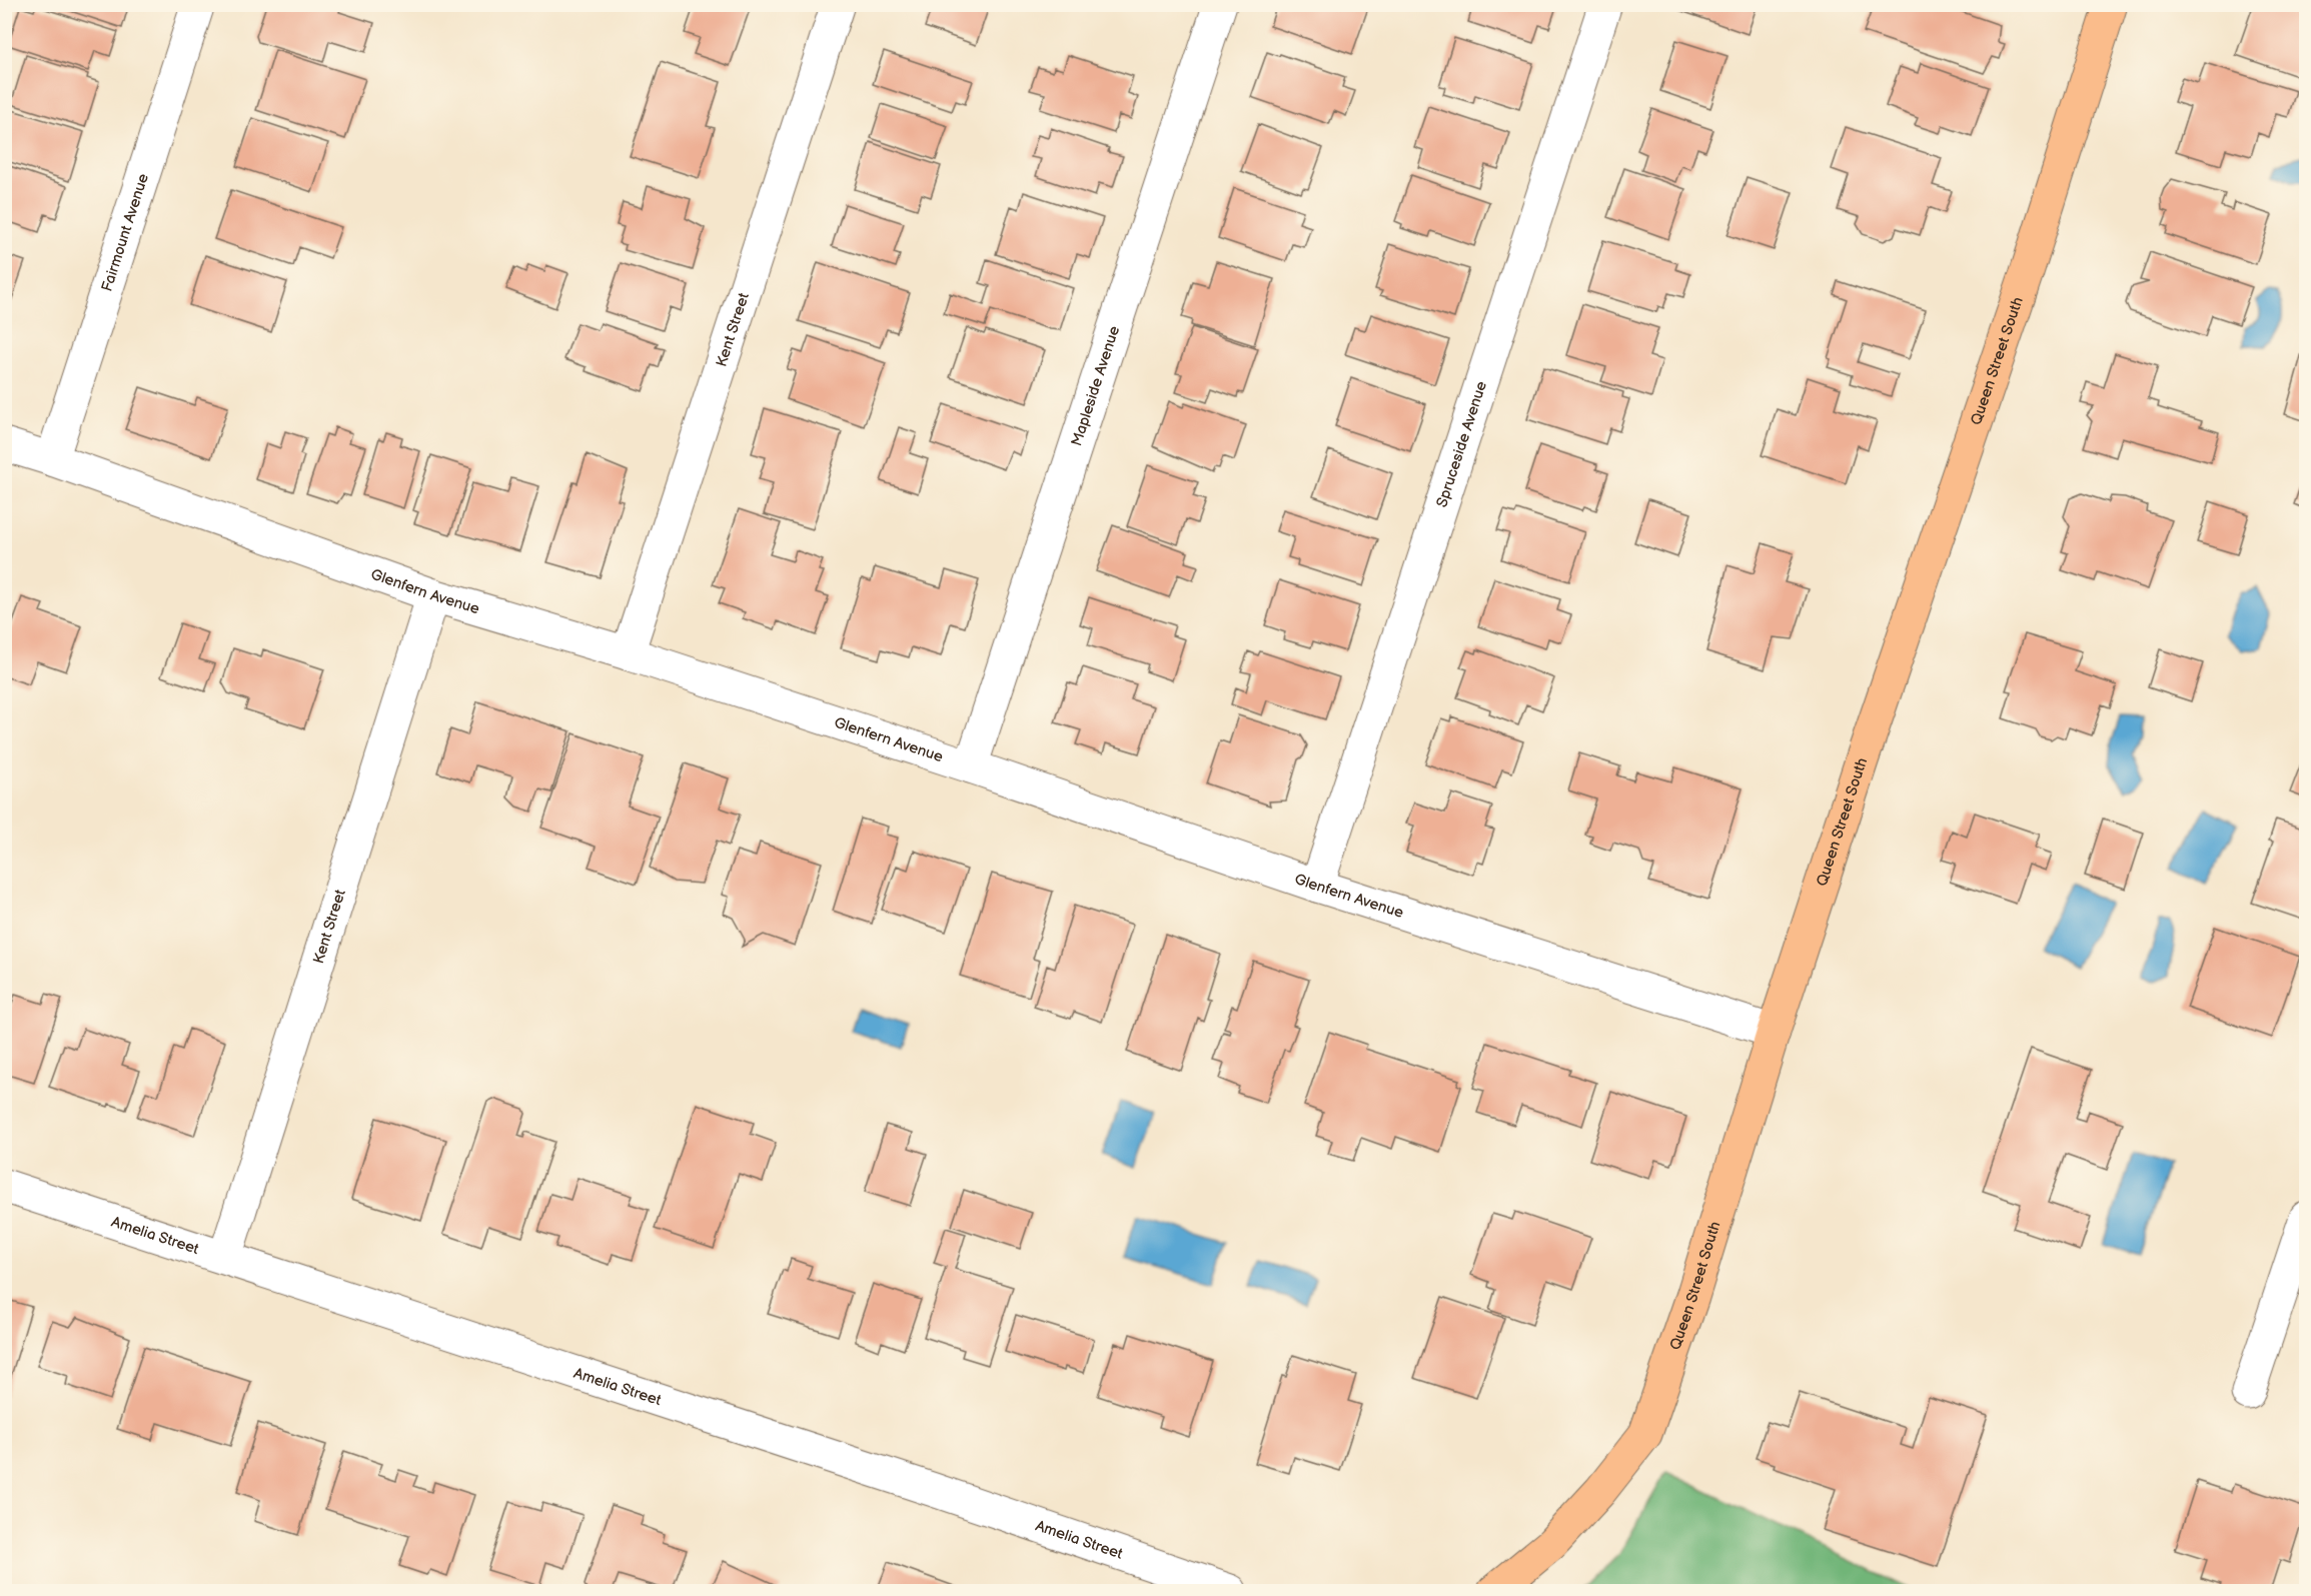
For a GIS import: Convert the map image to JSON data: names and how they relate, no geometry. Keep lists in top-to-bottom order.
{
  "streets": {
    "main road": ["Queen Street South"],
    "street": [
      "Fairmount Avenue",
      "Kent Street",
      "Mapleside Avenue",
      "Spruceside Avenue",
      "Glenfern Avenue",
      "Amelia Street"
    ]
  },
  "crossings": [
    ["Fairmount Avenue", "Glenfern Avenue"],
    ["Kent Street", "Glenfern Avenue"],
    ["Kent Street", "Amelia Street"],
    ["Queen Street South", "Glenfern Avenue"],
    ["Mapleside Avenue", "Glenfern Avenue"],
    ["Spruceside Avenue", "Glenfern Avenue"]
  ]
}
